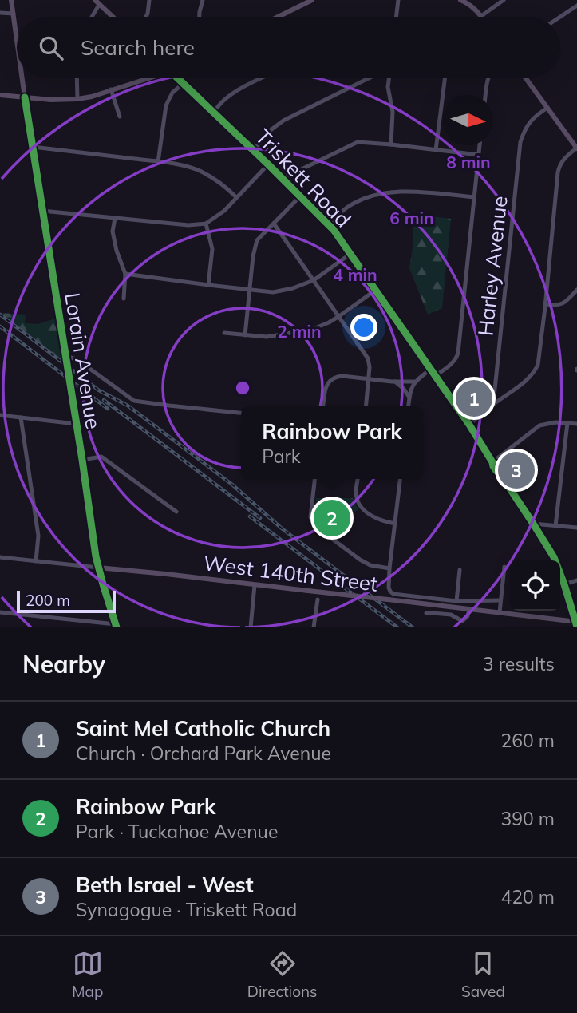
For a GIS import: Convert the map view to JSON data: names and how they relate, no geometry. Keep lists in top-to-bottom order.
{
  "streets": {
    "main road": ["Triskett Road", "Lorain Avenue", "West 140th Street"],
    "street": ["Harley Avenue"]
  },
  "crossings": [
    ["Triskett Road", "West 140th Street"],
    ["Lorain Avenue", "West 140th Street"]
  ],
  "scale_bar": "200 m",
  "north": "right",
  "page": {
    "search": "Search here",
    "pins": ["1", "3", "2"],
    "popup": ["Rainbow Park", "Park"],
    "scale": "200 m",
    "heading": ["Nearby", "3 results"],
    "list": [
      {
        "mark": "1",
        "name": "Saint Mel Catholic Church",
        "note": "Church · Orchard Park Avenue",
        "value": "260 m"
      },
      {
        "mark": "2",
        "name": "Rainbow Park",
        "note": "Park · Tuckahoe Avenue",
        "value": "390 m"
      },
      {
        "mark": "3",
        "name": "Beth Israel - West",
        "note": "Synagogue · Triskett Road",
        "value": "420 m"
      }
    ],
    "nav": ["Map", "Directions", "Saved"]
  },
  "rings": [
    "8 min",
    "6 min",
    "4 min",
    "2 min"
  ]
}
